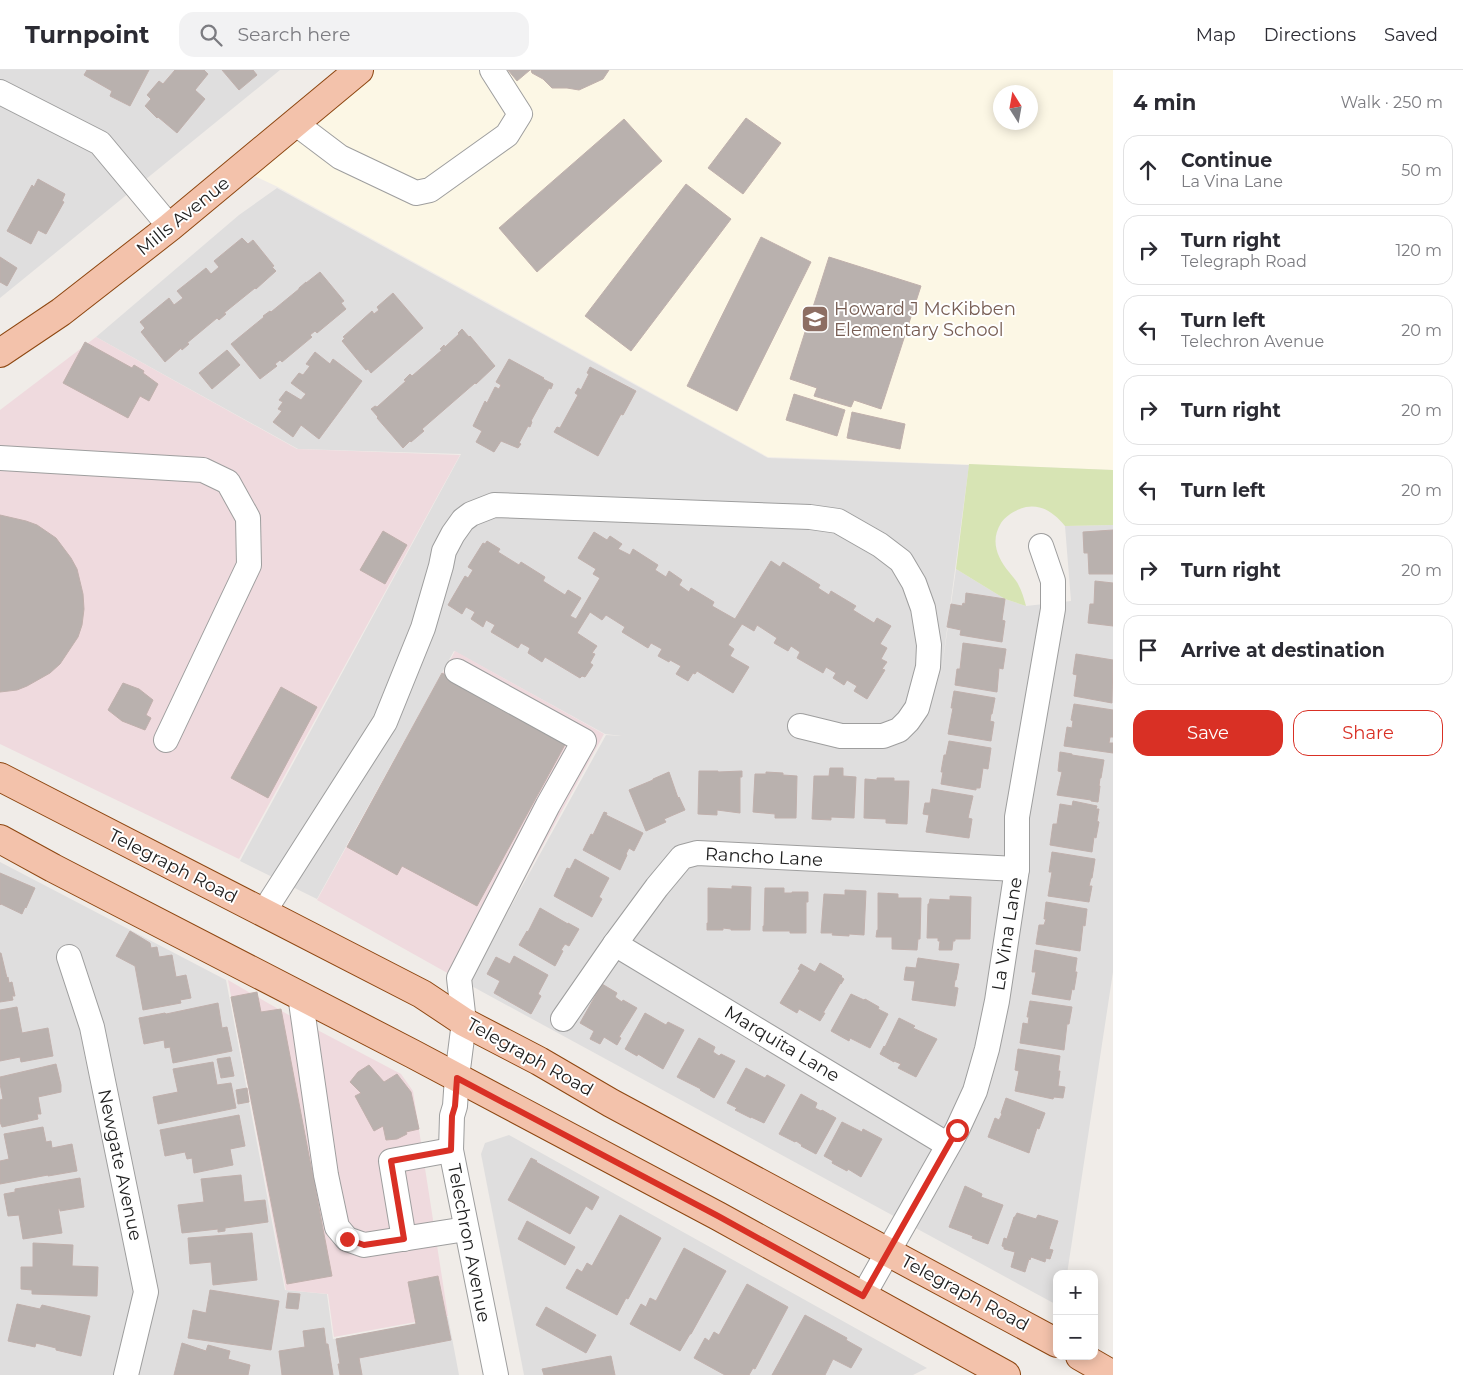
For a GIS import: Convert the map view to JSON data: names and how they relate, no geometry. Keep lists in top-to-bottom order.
{
  "streets": {
    "main road": ["Mills Avenue", "Telegraph Road"],
    "street": [
      "Rancho Lane",
      "La Vina Lane",
      "Marquita Lane",
      "Newgate Avenue",
      "Telechron Avenue"
    ]
  },
  "crossings": [
    ["Rancho Lane", "La Vina Lane"],
    ["Rancho Lane", "Marquita Lane"],
    ["Telegraph Road", "La Vina Lane"],
    ["Telegraph Road", "Telechron Avenue"],
    ["La Vina Lane", "Marquita Lane"]
  ],
  "places": {
    "school or university": ["Howard J McKibben Elementary School"]
  },
  "north": "top",
  "page": {
    "header": "Turnpoint",
    "search": "Search here",
    "nav": ["Map", "Directions", "Saved"],
    "heading": ["4 min", "Walk · 250 m"],
    "list": [
      ["Continue", "La Vina Lane", "50 m"],
      ["Turn right", "Telegraph Road", "120 m"],
      ["Turn left", "Telechron Avenue", "20 m"],
      ["Turn right", "20 m"],
      ["Turn left", "20 m"],
      ["Turn right", "20 m"],
      "Arrive at destination"
    ],
    "buttons": ["Save", "Share"],
    "map_buttons": ["+", "−"]
  }
}
